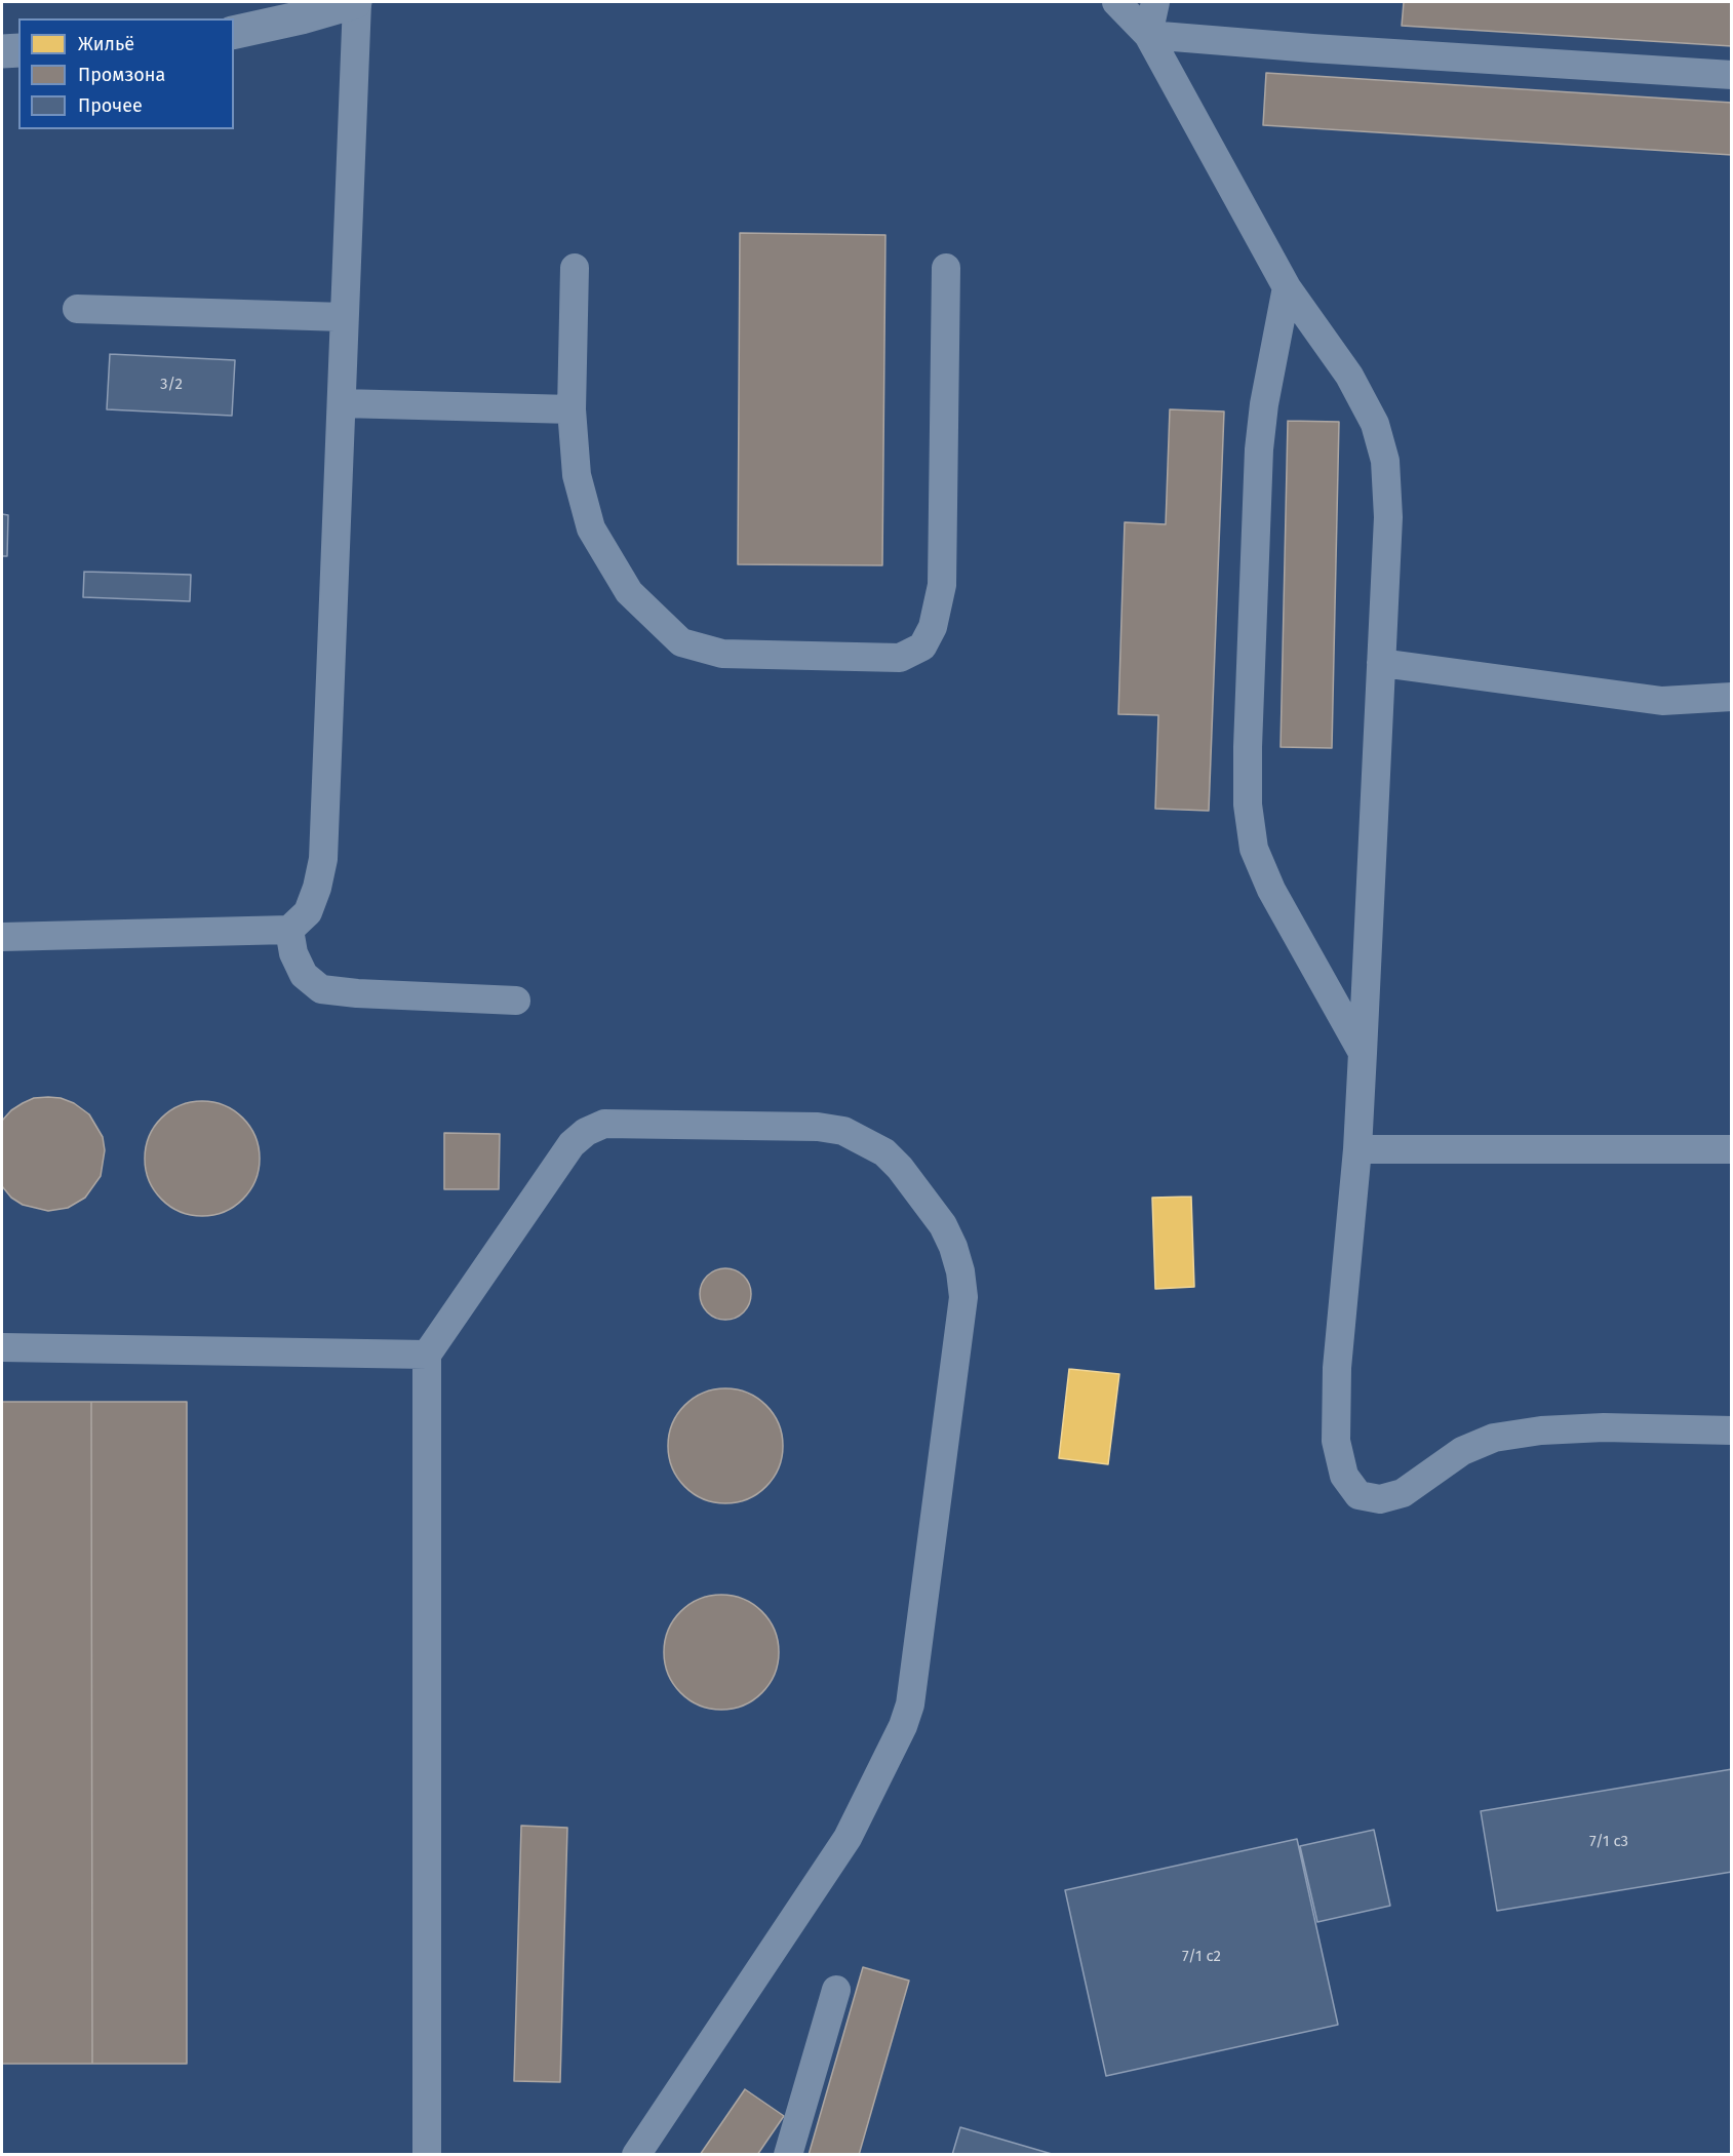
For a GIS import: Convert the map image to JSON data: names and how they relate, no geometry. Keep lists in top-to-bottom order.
{
  "house_numbers": ["3/2", "7/1 с3", "7/1 с2"],
  "legend": ["Жильё", "Промзона", "Прочее"]
}
